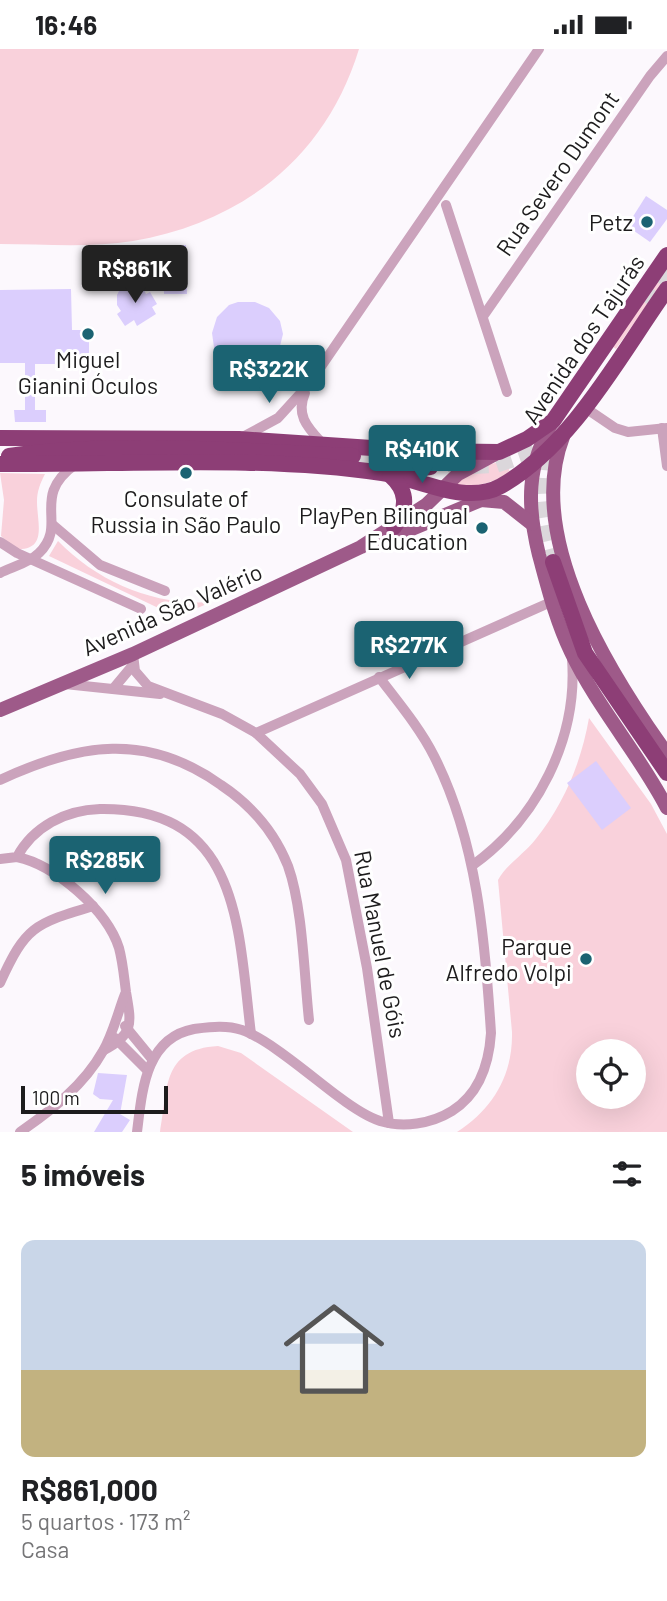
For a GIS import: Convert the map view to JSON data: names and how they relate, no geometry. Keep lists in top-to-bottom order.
{
  "streets": {
    "highway": ["Avenida dos Tajurás"],
    "main road": ["Avenida São Valério"],
    "street": ["Rua Severo Dumont", "Rua Manuel de Góis"]
  },
  "crossings": [
    ["Avenida dos Tajurás", "Avenida São Valério"],
    ["Avenida São Valério", "Rua Manuel de Góis"]
  ],
  "places": [
    "Petz",
    "Miguel Gianini Óculos",
    "Consulate of Russia in São Paulo",
    "PlayPen Bilingual Education",
    "Parque Alfredo Volpi"
  ],
  "scale_bar": "100 m",
  "page": {
    "status": "16:46",
    "price": [
      "R$861K",
      "R$322K",
      "R$410K",
      "R$277K",
      "R$285K"
    ],
    "scale": "100 m",
    "heading": "5 imóveis",
    "list": [
      {
        "name": "R$861,000",
        "note": "5 quartos · 173 m² · Casa"
      }
    ]
  }
}
